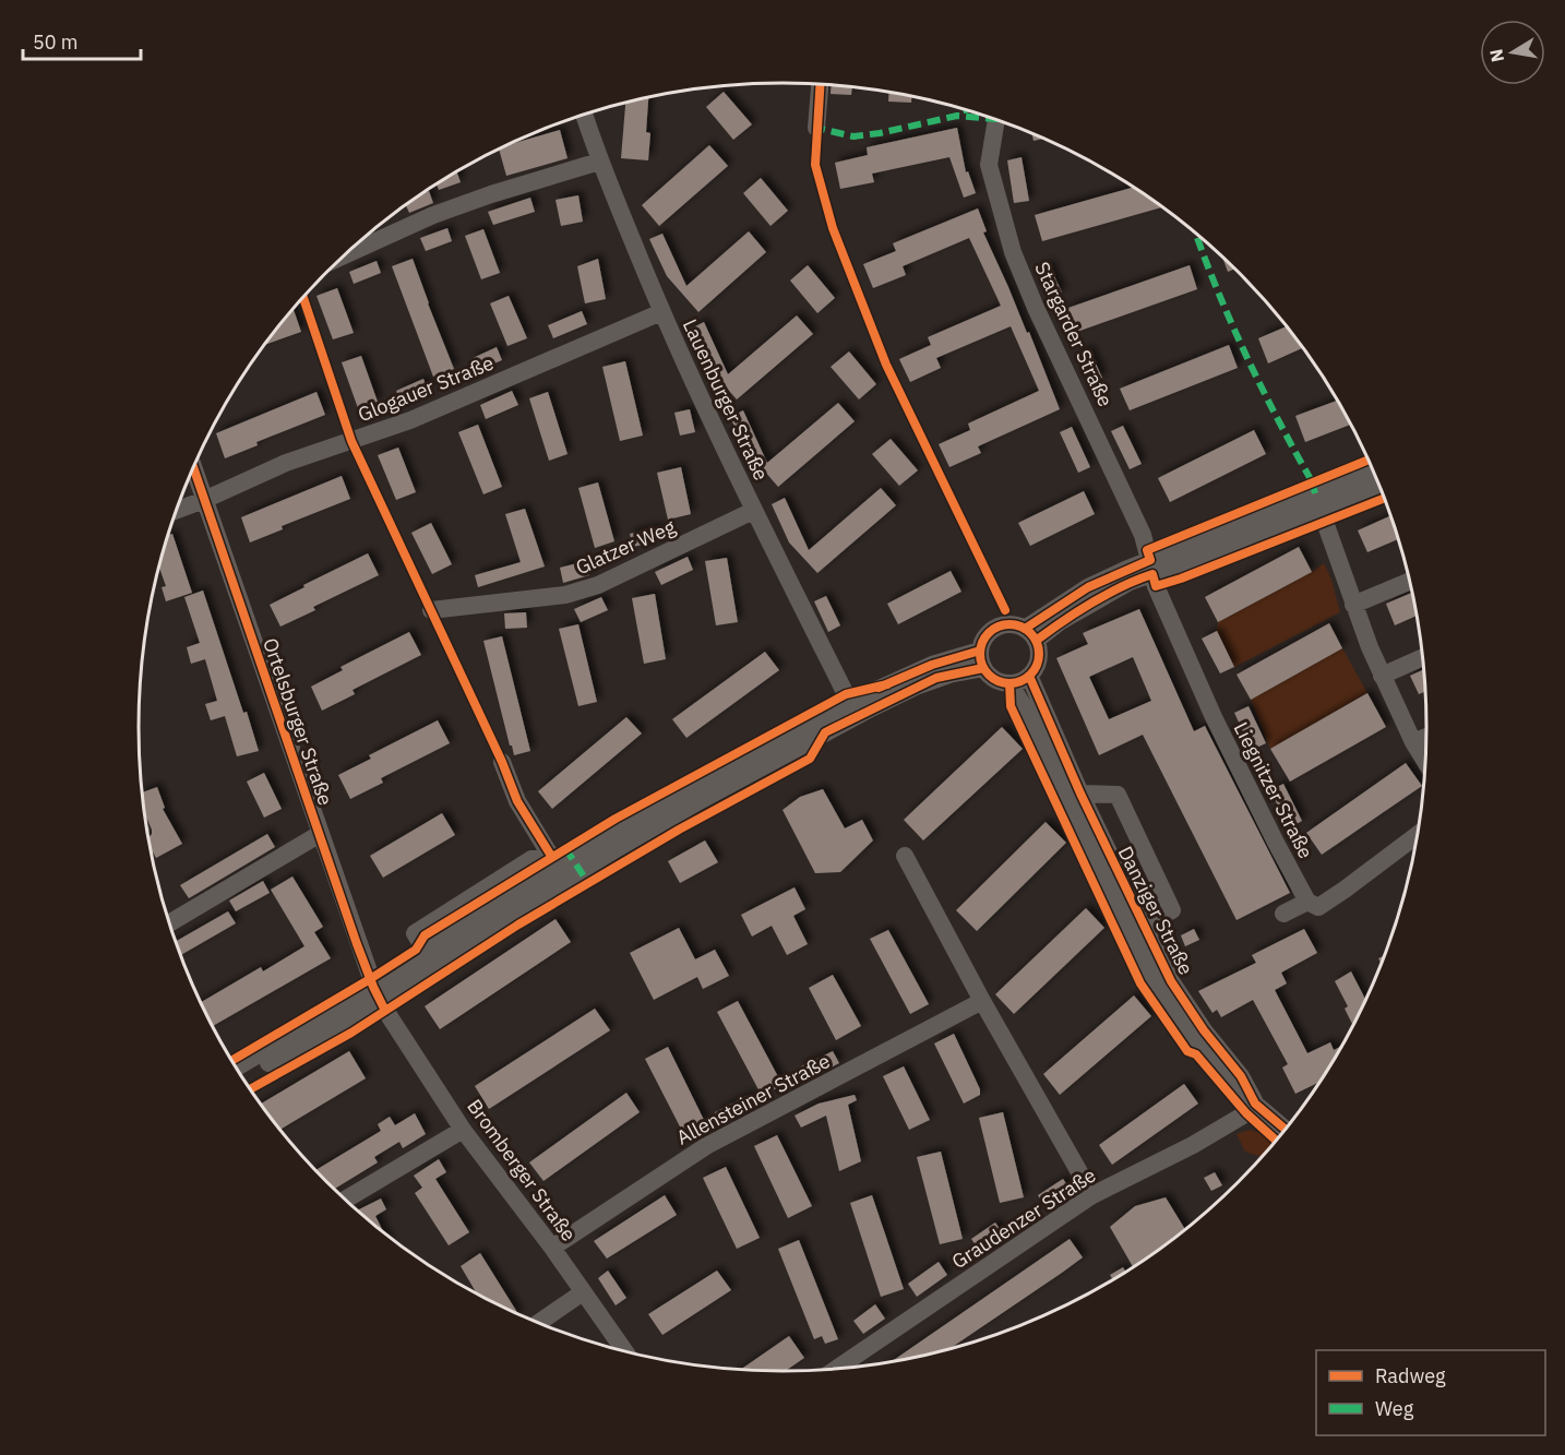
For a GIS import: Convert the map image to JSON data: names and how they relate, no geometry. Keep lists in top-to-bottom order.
{
  "streets": {
    "street": [
      "Stargarder Straße",
      "Glogauer Straße",
      "Lauenburger Straße",
      "Glatzer Weg",
      "Ortelsburger Straße",
      "Liegnitzer Straße",
      "Danziger Straße",
      "Allensteiner Straße",
      "Bromberger Straße",
      "Graudenzer Straße"
    ]
  },
  "crossings": [
    ["Stargarder Straße", "Liegnitzer Straße"],
    ["Glogauer Straße", "Lauenburger Straße"],
    ["Glogauer Straße", "Ortelsburger Straße"],
    ["Lauenburger Straße", "Glatzer Weg"],
    ["Ortelsburger Straße", "Bromberger Straße"],
    ["Danziger Straße", "Graudenzer Straße"],
    ["Allensteiner Straße", "Bromberger Straße"]
  ],
  "legend": ["Radweg", "Weg"],
  "scale_bar": "50 m",
  "north": "left"
}
